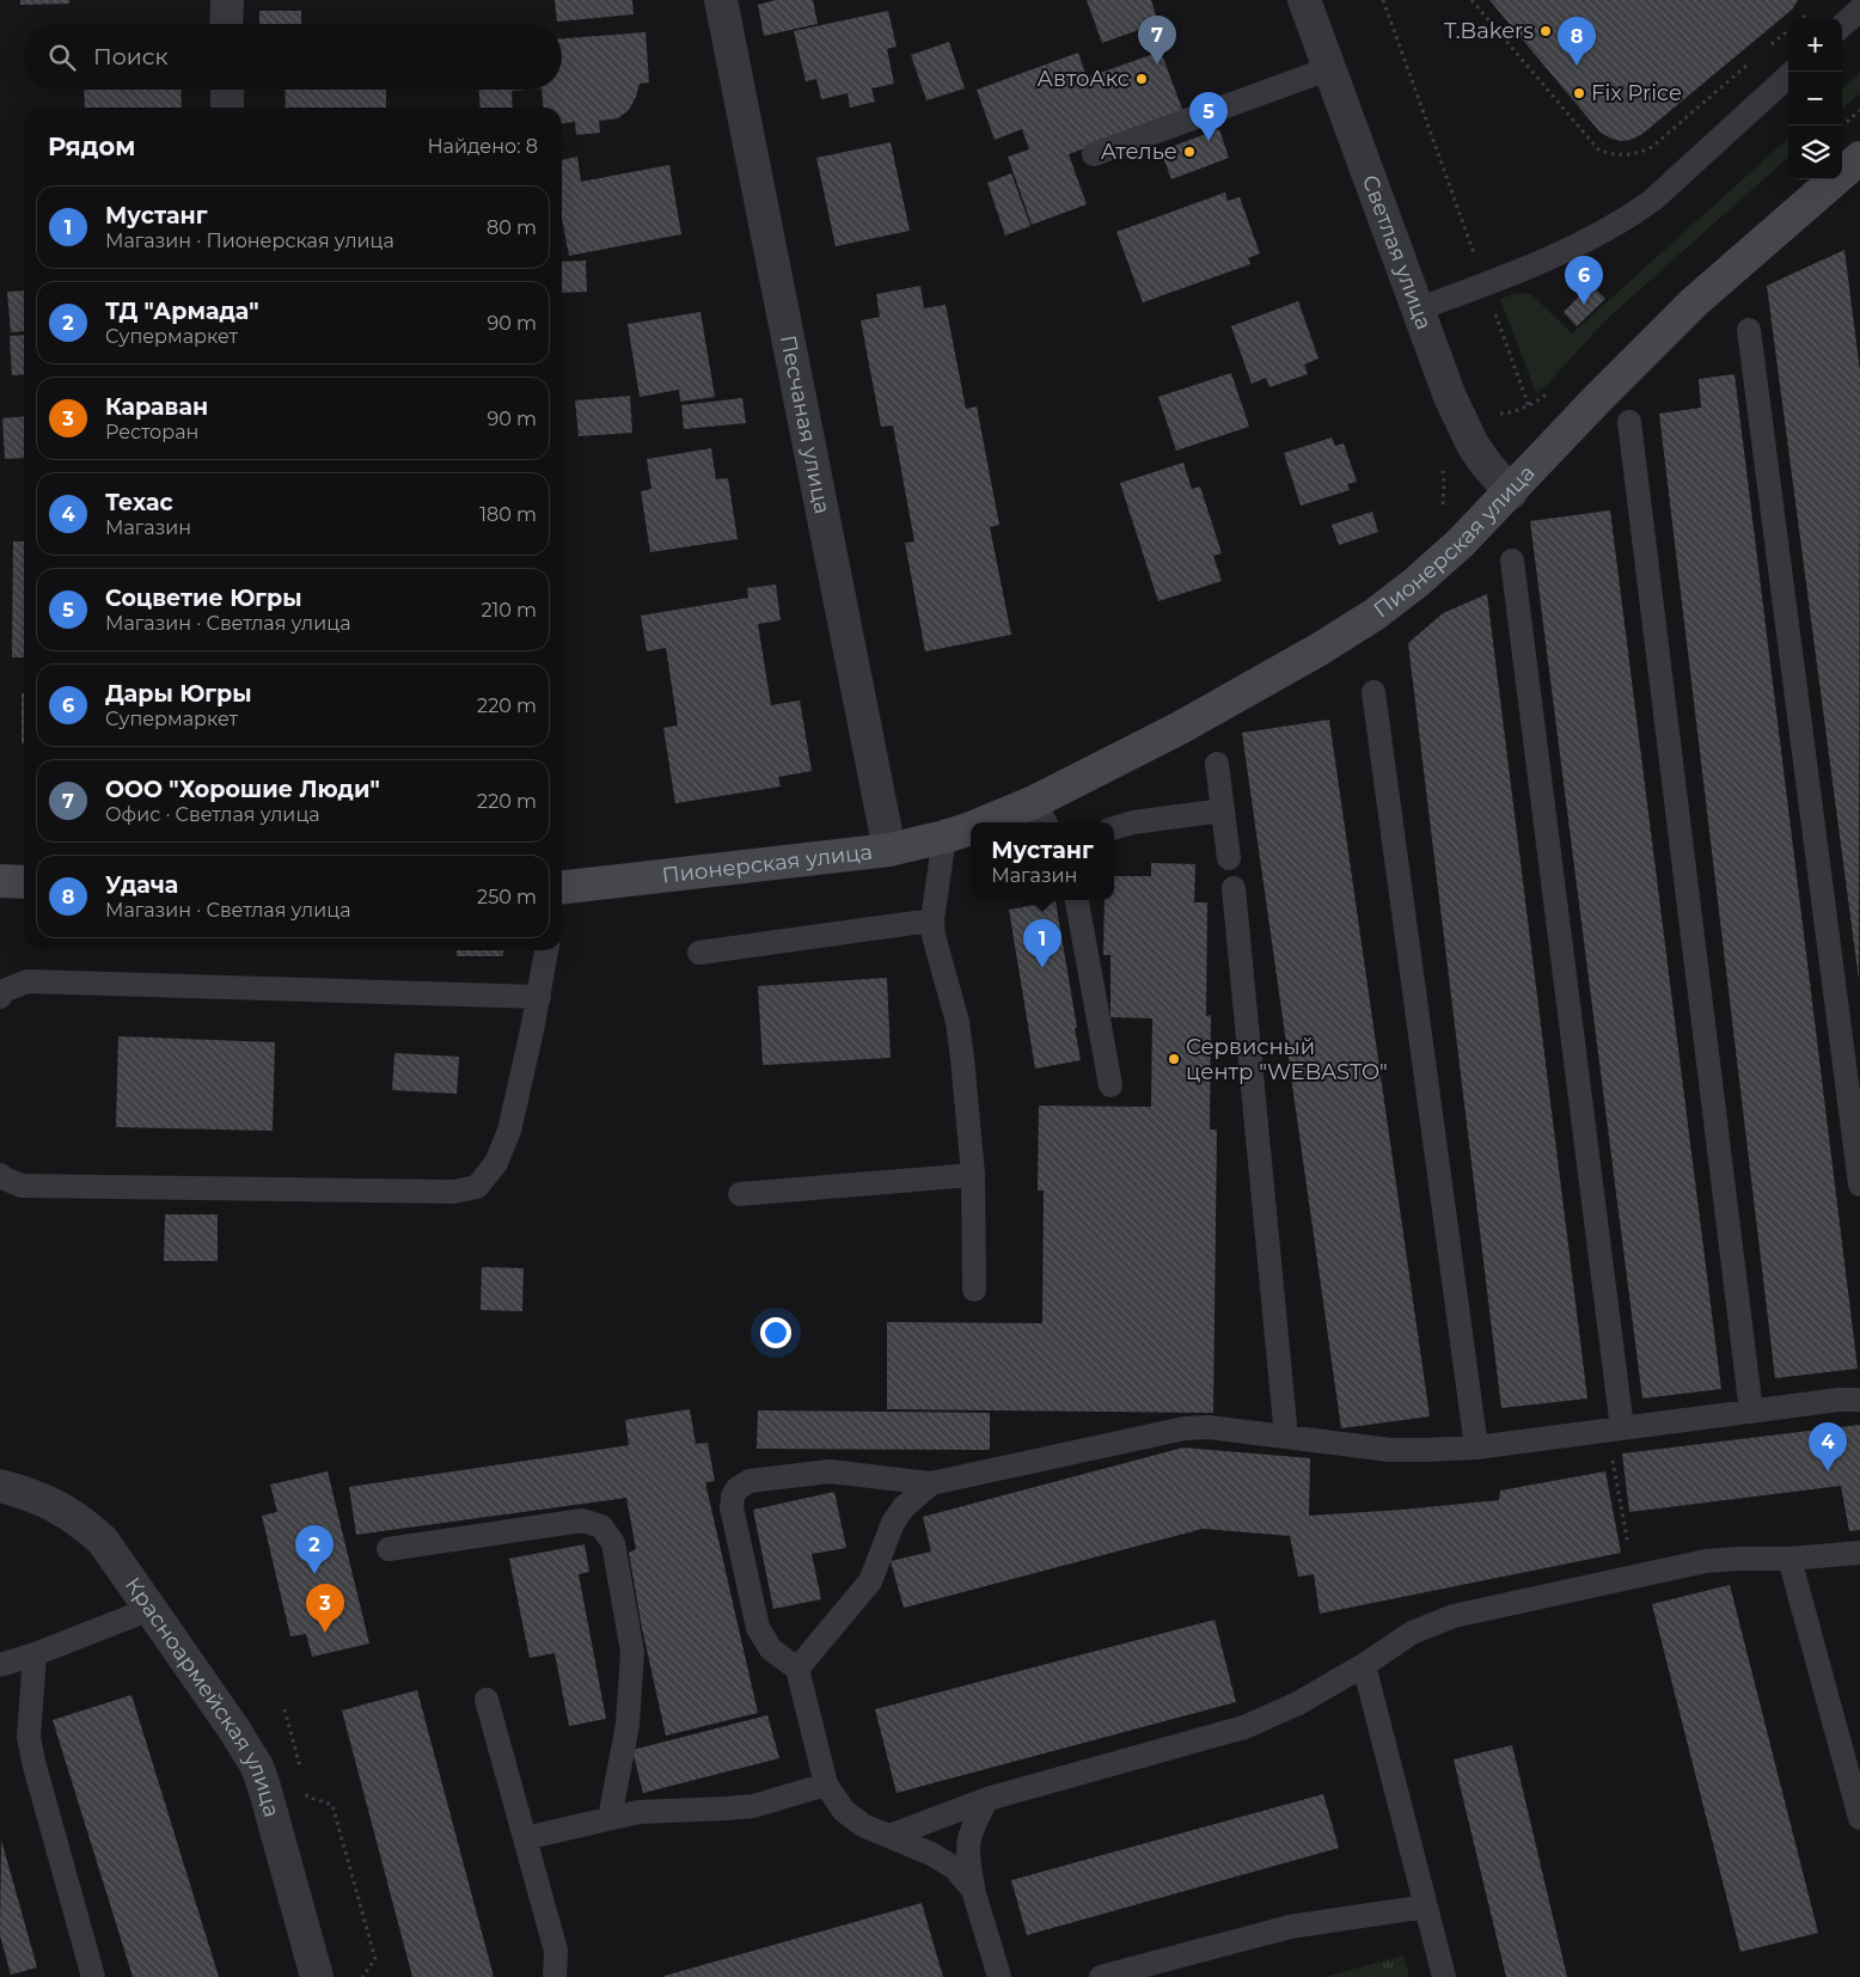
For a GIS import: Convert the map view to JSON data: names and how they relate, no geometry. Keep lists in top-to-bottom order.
{
  "streets": {
    "street": [
      "Светлая улица",
      "Песчаная улица",
      "Пионерская улица",
      "Красноармейская улица"
    ]
  },
  "crossings": [
    ["Светлая улица", "Пионерская улица"],
    ["Песчаная улица", "Пионерская улица"]
  ],
  "places": [
    "T.Bakers",
    "АвтоАкс",
    "Fix Price",
    "Ателье",
    "Сервисный центр \"WEBASTO\""
  ],
  "page": {
    "pins": [
      "7",
      "8",
      "5",
      "6",
      "1",
      "4",
      "2",
      "3"
    ],
    "map_buttons": ["+", "−"],
    "search": "Поиск",
    "heading": ["Рядом", "Найдено: 8"],
    "list": [
      {
        "mark": "1",
        "name": "Мустанг",
        "note": "Магазин · Пионерская улица",
        "value": "80 m"
      },
      {
        "mark": "2",
        "name": "ТД \"Армада\"",
        "note": "Супермаркет",
        "value": "90 m"
      },
      {
        "mark": "3",
        "name": "Караван",
        "note": "Ресторан",
        "value": "90 m"
      },
      {
        "mark": "4",
        "name": "Техас",
        "note": "Магазин",
        "value": "180 m"
      },
      {
        "mark": "5",
        "name": "Соцветие Югры",
        "note": "Магазин · Светлая улица",
        "value": "210 m"
      },
      {
        "mark": "6",
        "name": "Дары Югры",
        "note": "Супермаркет",
        "value": "220 m"
      },
      {
        "mark": "7",
        "name": "ООО \"Хорошие Люди\"",
        "note": "Офис · Светлая улица",
        "value": "220 m"
      },
      {
        "mark": "8",
        "name": "Удача",
        "note": "Магазин · Светлая улица",
        "value": "250 m"
      }
    ],
    "popup": ["Мустанг", "Магазин"]
  }
}
